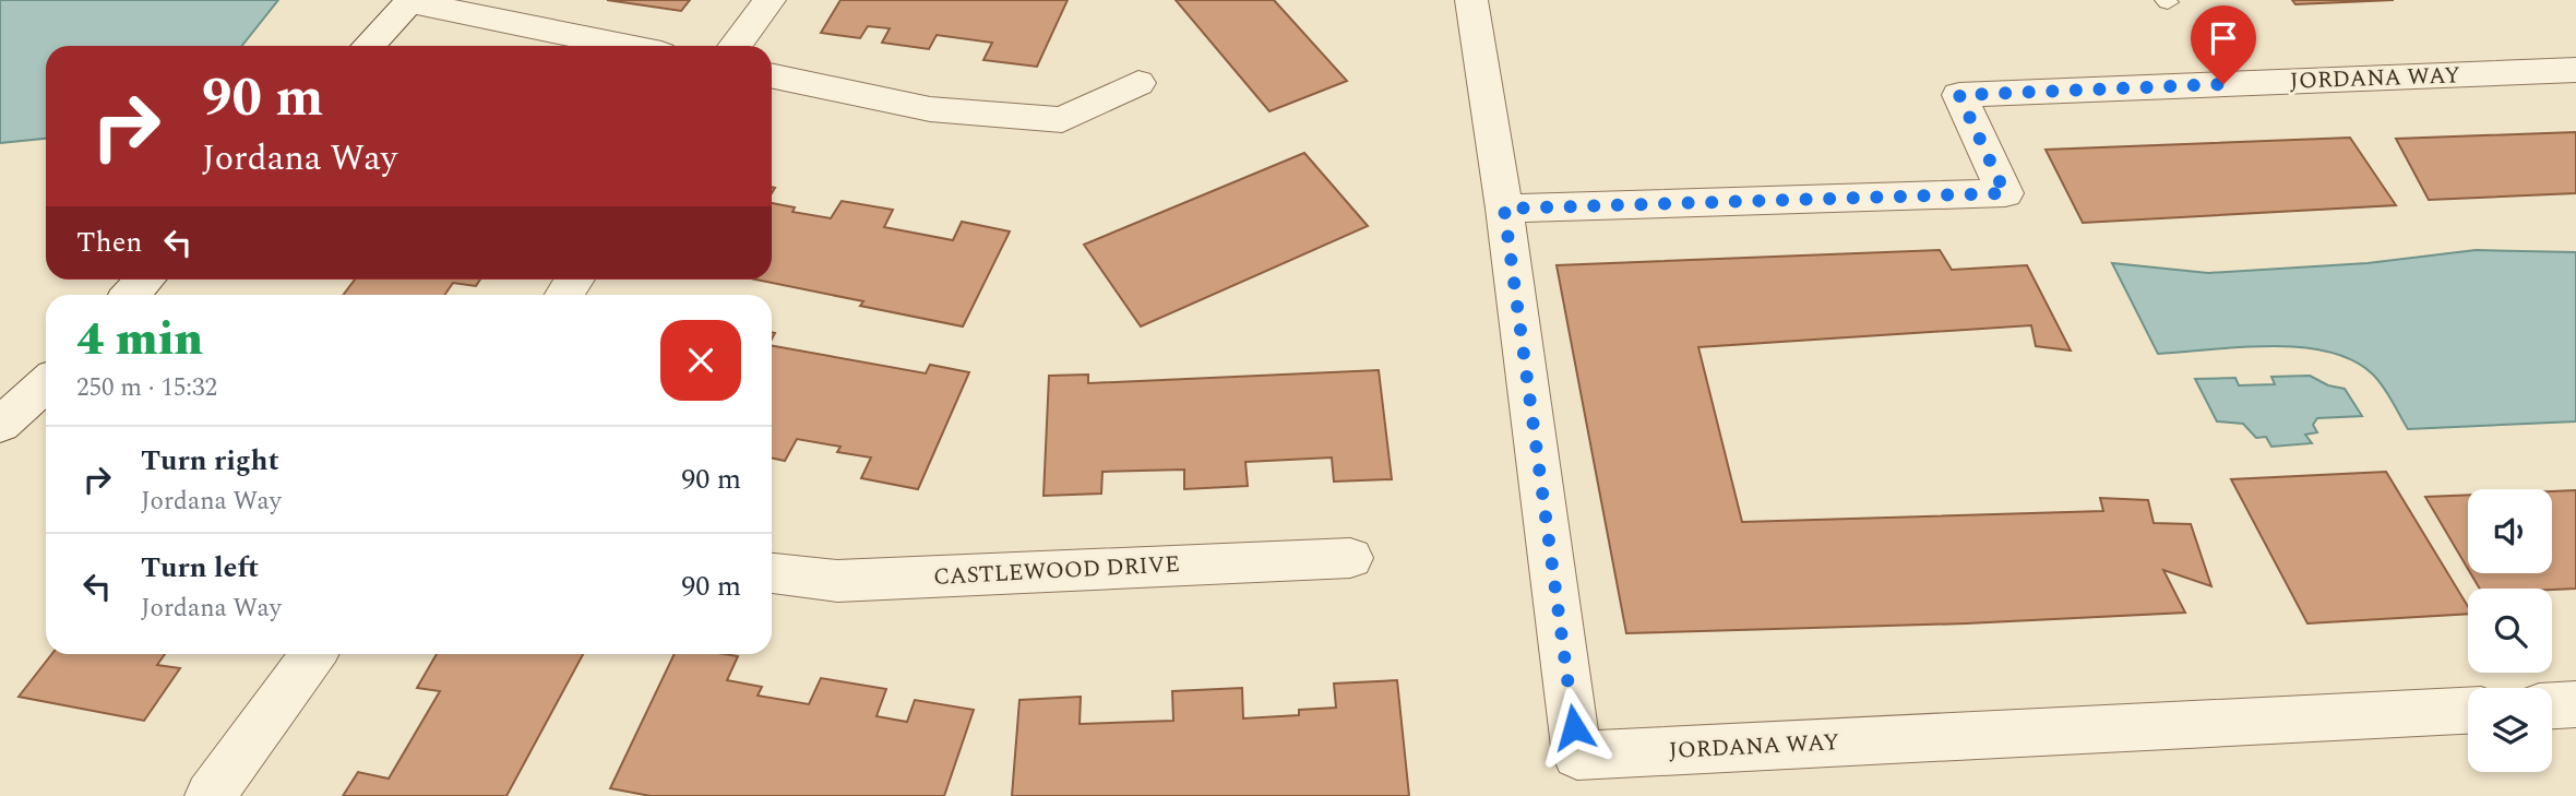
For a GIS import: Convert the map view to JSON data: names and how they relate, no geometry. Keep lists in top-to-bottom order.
{
  "streets": {
    "street": ["JORDANA WAY", "CASTLEWOOD DRIVE"]
  },
  "page": {
    "turn": ["90 m", "Jordana Way"],
    "then": "Then",
    "heading": ["4 min", "250 m · 15:32"],
    "list": [
      {
        "name": "Turn right",
        "note": "Jordana Way",
        "value": "90 m"
      },
      {
        "name": "Turn left",
        "note": "Jordana Way",
        "value": "90 m"
      }
    ]
  }
}
